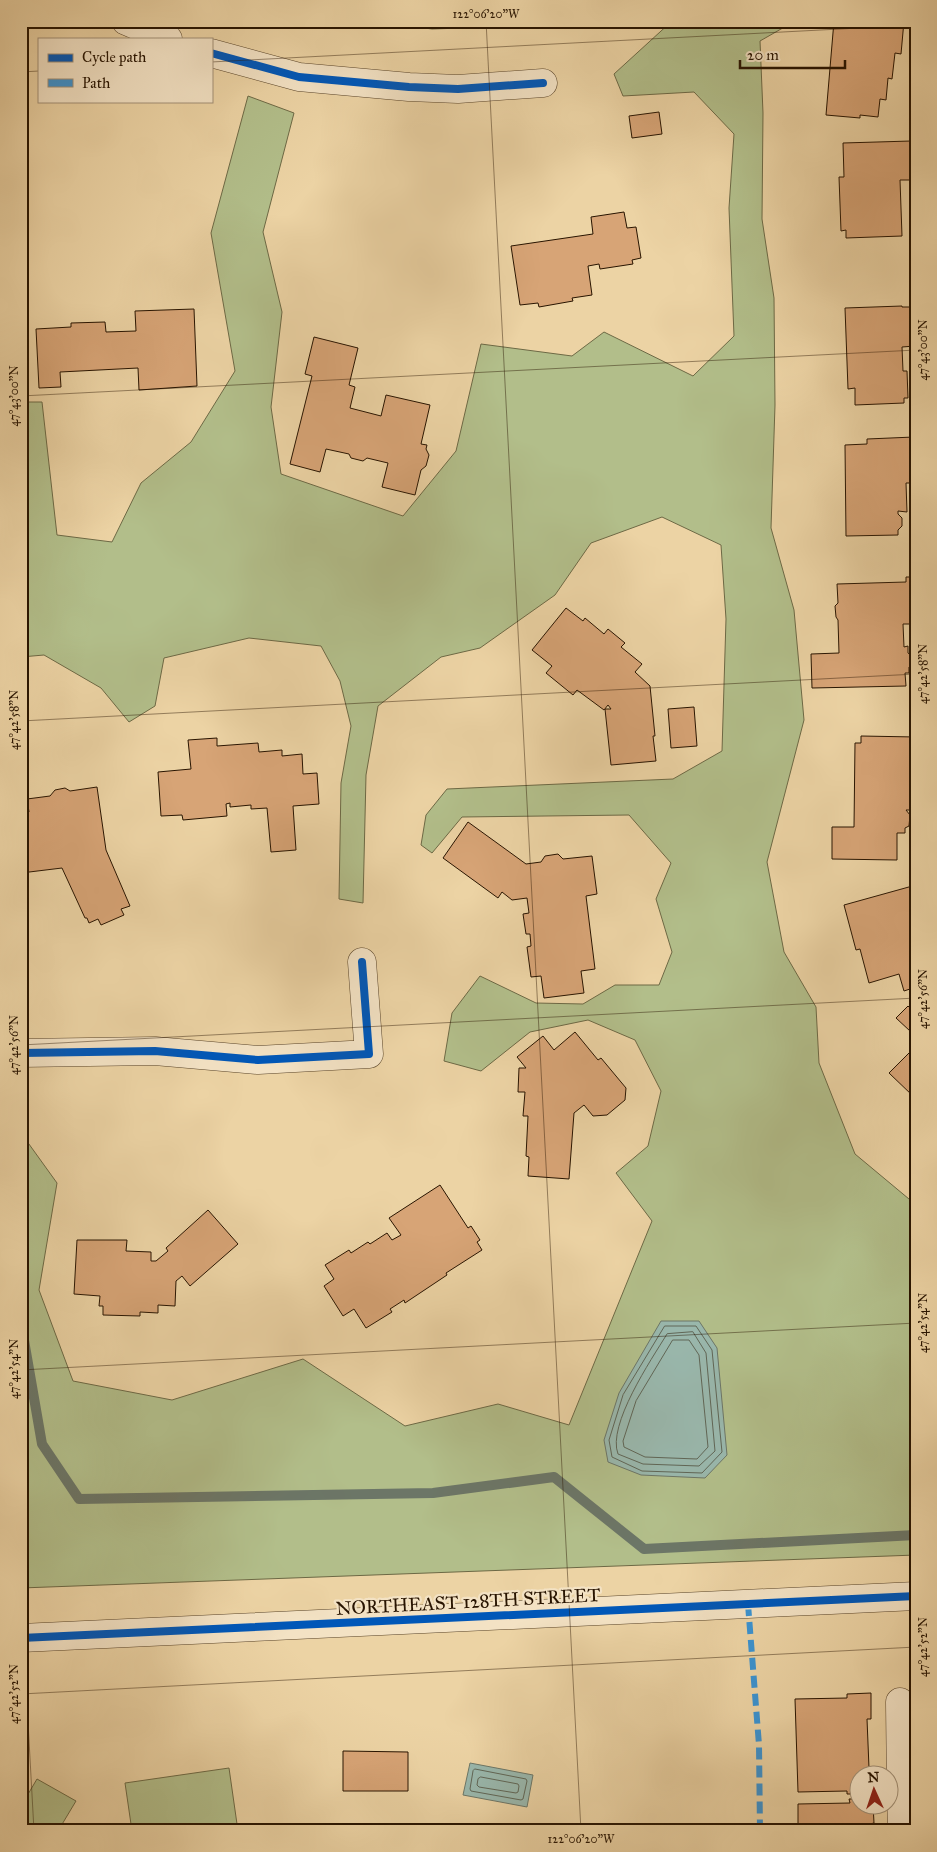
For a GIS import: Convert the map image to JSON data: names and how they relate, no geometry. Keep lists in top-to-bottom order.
{
  "streets": {
    "street": ["NORTHEAST 128TH STREET"]
  },
  "legend": ["Cycle path", "Path"],
  "scale_bar": "20 m",
  "north": "top",
  "coordinates": [
    "122°06'20\"W",
    "47°43'00\"N",
    "47°42'58\"N",
    "47°42'56\"N",
    "47°42'54\"N",
    "47°42'52\"N"
  ]
}
